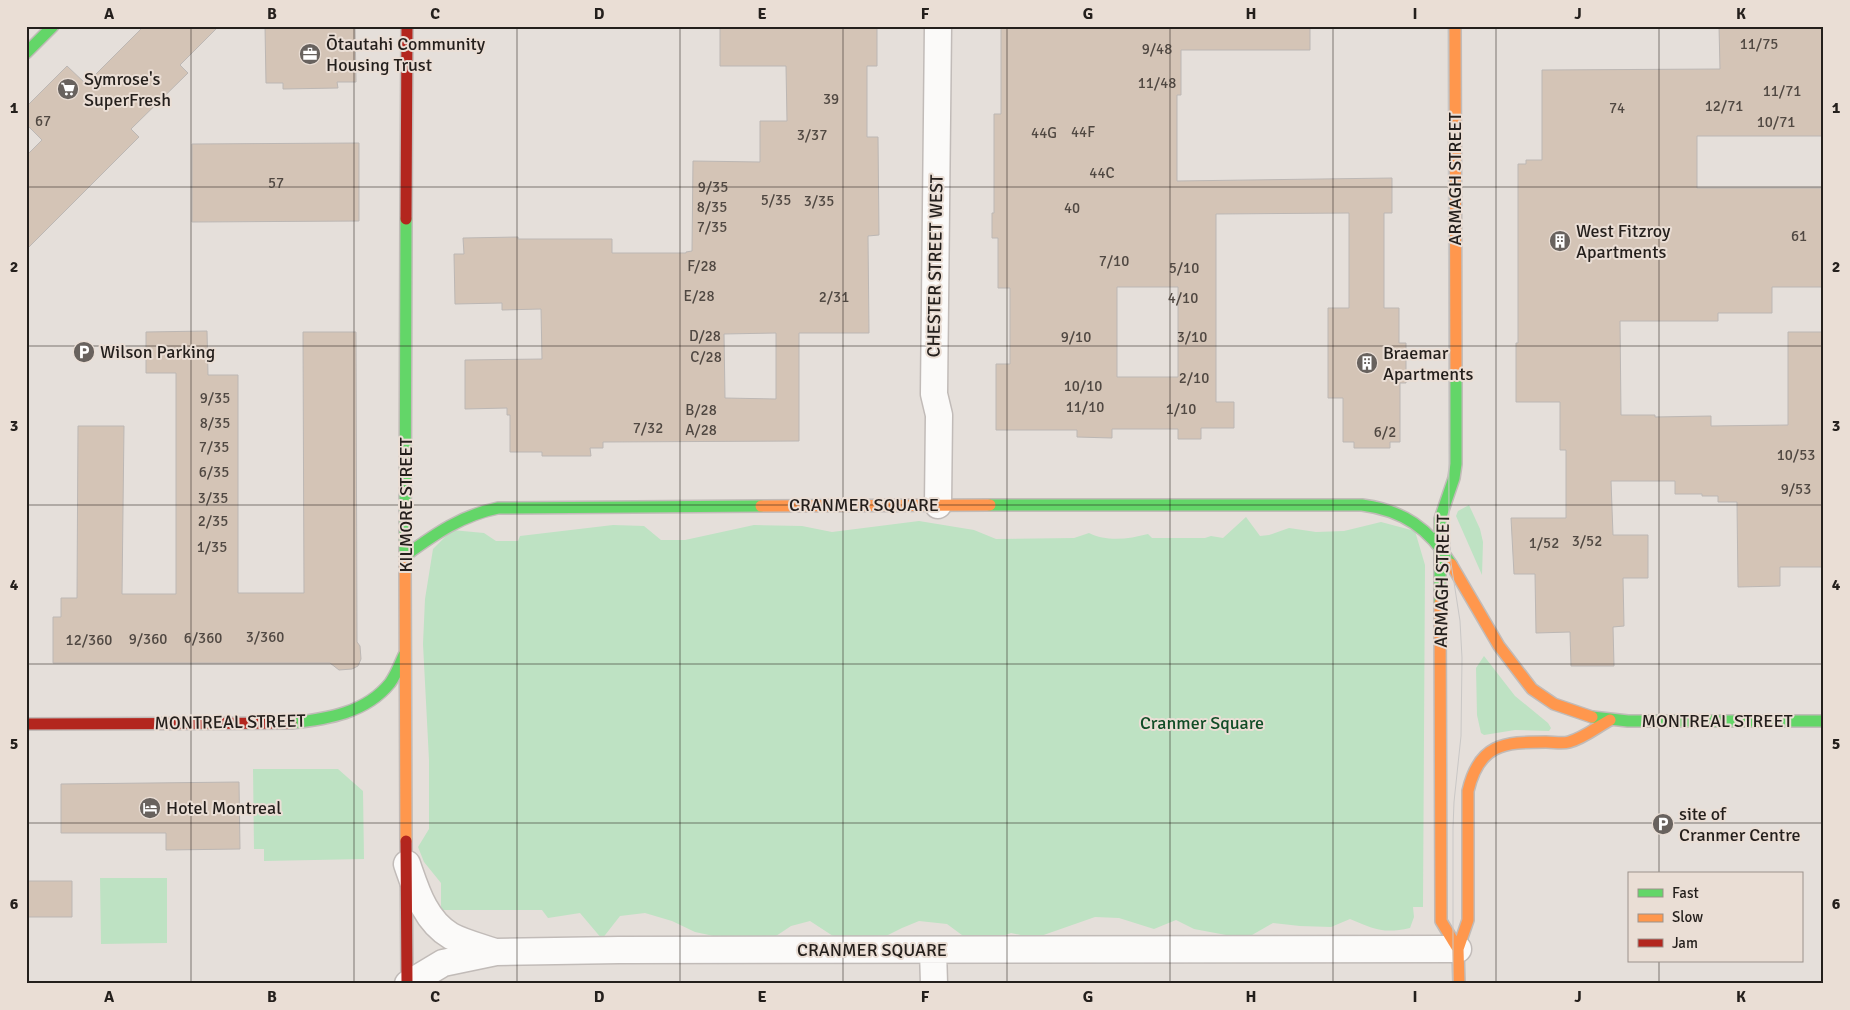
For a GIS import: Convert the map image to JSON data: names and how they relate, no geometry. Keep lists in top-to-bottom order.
{
  "streets": {
    "main road": [
      "ARMAGH STREET",
      "KILMORE STREET",
      "CRANMER SQUARE",
      "MONTREAL STREET"
    ],
    "street": ["CHESTER STREET WEST"]
  },
  "crossings": [
    ["ARMAGH STREET", "CRANMER SQUARE"],
    ["ARMAGH STREET", "MONTREAL STREET"],
    ["CHESTER STREET WEST", "CRANMER SQUARE"],
    ["KILMORE STREET", "CRANMER SQUARE"],
    ["KILMORE STREET", "MONTREAL STREET"],
    ["CRANMER SQUARE", "MONTREAL STREET"]
  ],
  "parks": ["Cranmer Square"],
  "places": {
    "office": ["Ōtautahi Community Housing Trust"],
    "supermarket": ["Symrose's SuperFresh"],
    "building": ["West Fitzroy Apartments", "Braemar Apartments"],
    "parking": ["Wilson Parking", "site of Cranmer Centre"],
    "hotel": ["Hotel Montreal"]
  },
  "house_numbers": [
    "11/75",
    "9/48",
    "11/48",
    "11/71",
    "39",
    "12/71",
    "74",
    "67",
    "10/71",
    "44F",
    "44G",
    "3/37",
    "44C",
    "57",
    "9/35",
    "5/35",
    "3/35",
    "8/35",
    "40",
    "7/35",
    "61",
    "7/10",
    "F/28",
    "5/10",
    "E/28",
    "2/31",
    "4/10",
    "D/28",
    "9/10",
    "3/10",
    "C/28",
    "2/10",
    "10/10",
    "9/35",
    "11/10",
    "1/10",
    "B/28",
    "8/35",
    "7/32",
    "A/28",
    "6/2",
    "7/35",
    "10/53",
    "6/35",
    "9/53",
    "3/35",
    "2/35",
    "3/52",
    "1/52",
    "1/35",
    "3/360",
    "6/360",
    "9/360",
    "12/360"
  ],
  "legend": ["Fast", "Slow", "Jam"],
  "grid": {
    "columns": [
      "A",
      "B",
      "C",
      "D",
      "E",
      "F",
      "G",
      "H",
      "I",
      "J",
      "K"
    ],
    "rows": [
      "1",
      "2",
      "3",
      "4",
      "5",
      "6"
    ]
  }
}
